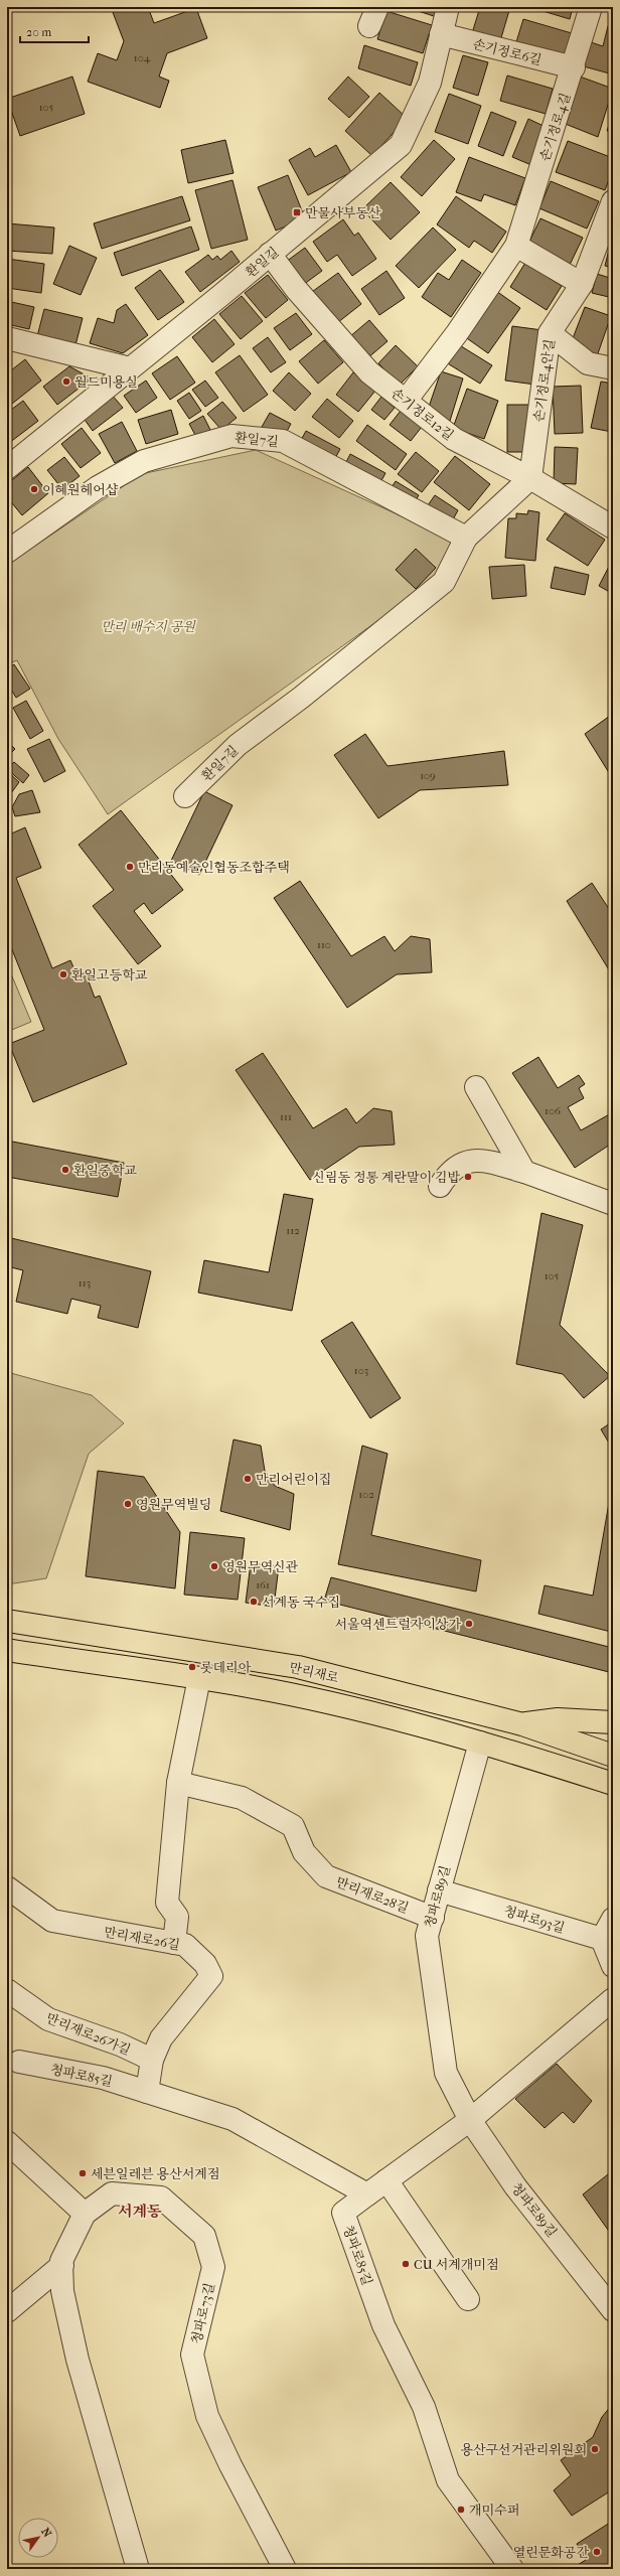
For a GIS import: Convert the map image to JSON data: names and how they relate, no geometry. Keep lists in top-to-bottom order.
{
  "streets": {
    "main road": ["만리재로"],
    "street": [
      "손기정로6길",
      "손기정로4길",
      "환일길",
      "손기정로4안길",
      "손기정로12길",
      "환일7길",
      "만리재로28길",
      "청파로89길",
      "청파로93길",
      "만리재로26길",
      "만리재로26가길",
      "청파로85길",
      "청파로73길"
    ]
  },
  "crossings": [
    ["손기정로6길", "손기정로4길"],
    ["손기정로6길", "환일길"],
    ["손기정로4길", "손기정로12길"],
    ["환일길", "손기정로12길"],
    ["손기정로4안길", "손기정로12길"],
    ["손기정로4안길", "환일7길"],
    ["손기정로12길", "환일7길"],
    ["만리재로", "청파로89길"],
    ["만리재로28길", "청파로89길"],
    ["청파로89길", "청파로93길"],
    ["만리재로26길", "만리재로26가길"],
    ["만리재로26길", "청파로85길"]
  ],
  "districts": ["서계동"],
  "parks": ["만리 배수지 공원"],
  "places": {
    "transit": ["만물사부동산"],
    "other": [
      "월드미용실",
      "이혜원헤어샵",
      "만리동예술인협동조합주택",
      "환일고등학교",
      "환일중학교",
      "신림동 정통 계란말이 김밥",
      "만리어린이집",
      "영원무역빌딩",
      "영원무역신관",
      "서계동 국수집",
      "서울역센트럴자이상가",
      "롯데리아",
      "세븐일레븐 용산서계점",
      "CU 서계개미점",
      "용산구선거관리위원회",
      "개미수퍼",
      "열린문화공간"
    ]
  },
  "house_numbers": [
    "104",
    "105",
    "109",
    "110",
    "106",
    "111",
    "112",
    "105",
    "113",
    "103",
    "102",
    "161"
  ],
  "scale_bar": "20 m",
  "north": "top right"
}
